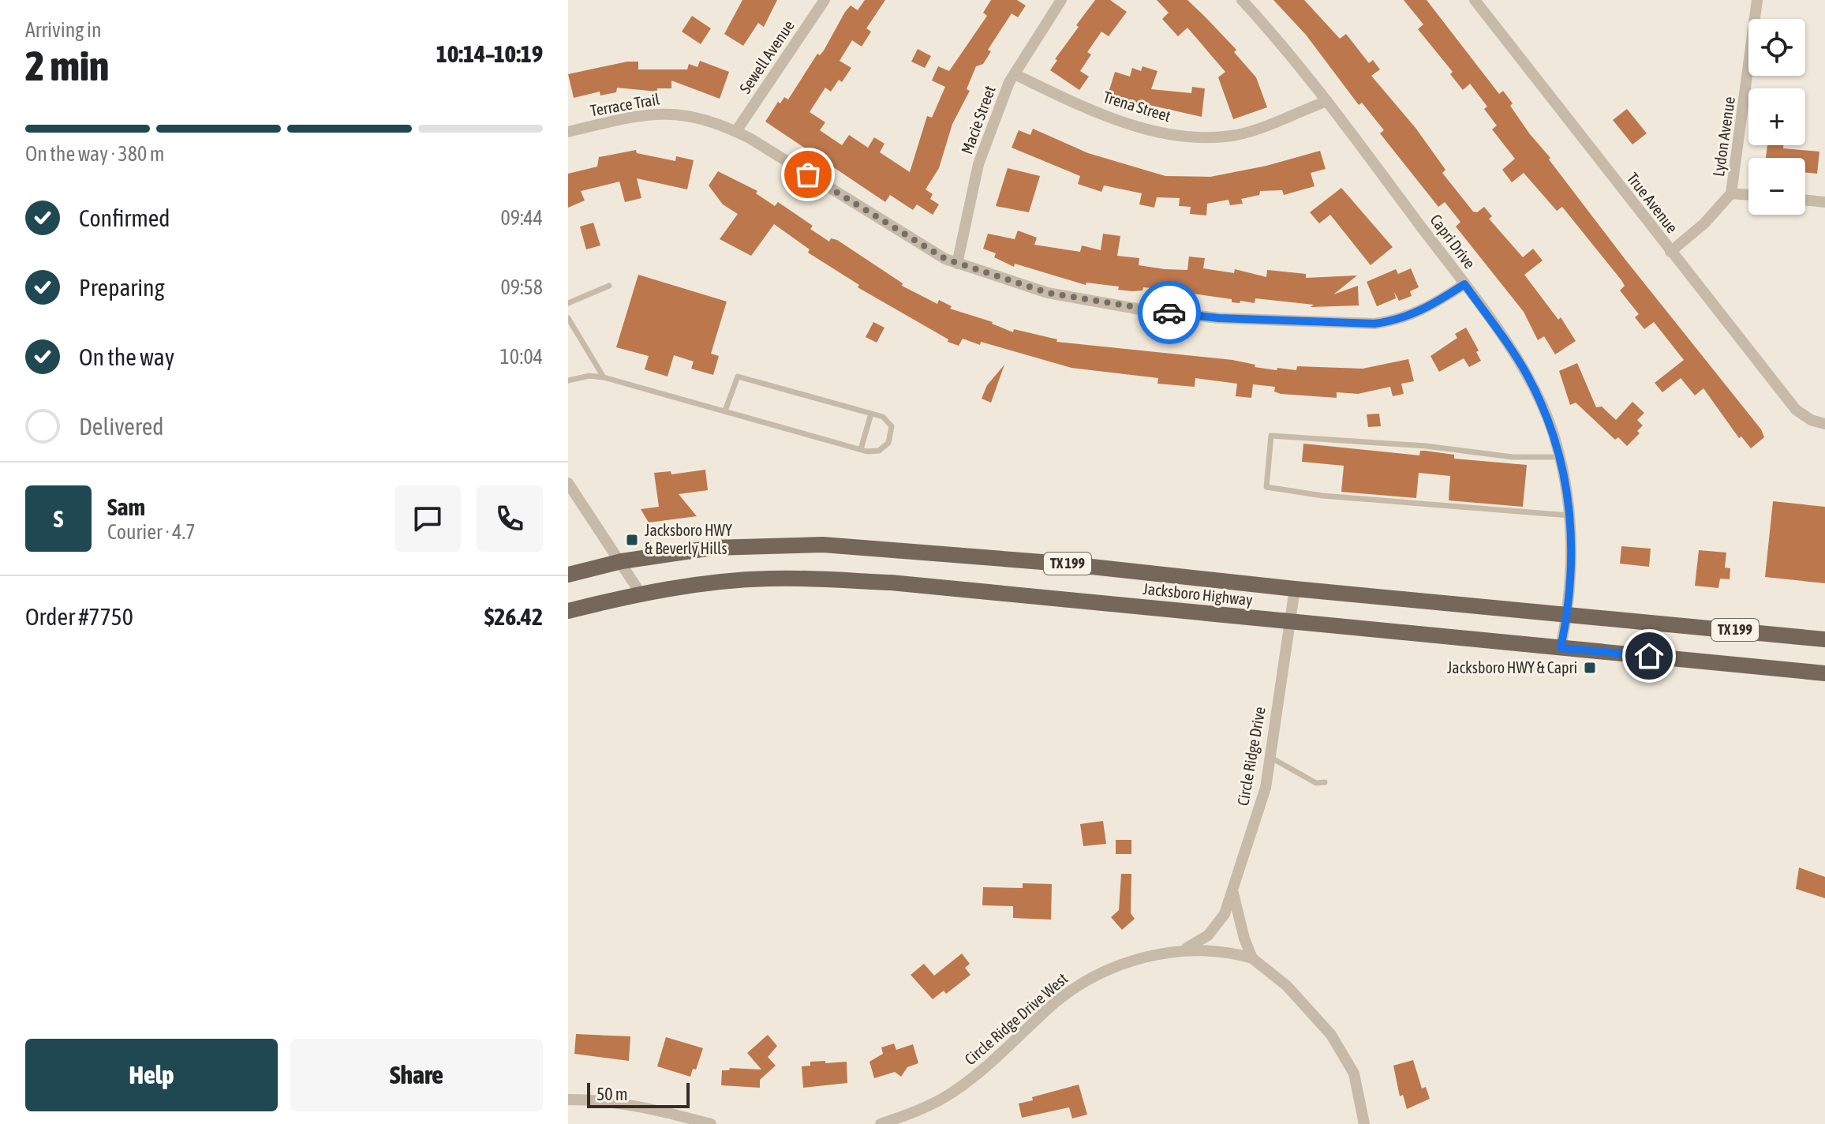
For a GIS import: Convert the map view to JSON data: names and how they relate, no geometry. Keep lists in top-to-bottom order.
{
  "streets": {
    "main road": ["TX 199", "Jacksboro Highway"],
    "street": [
      "Sewell Avenue",
      "Terrace Trail",
      "Trena Street",
      "Macie Street",
      "Lydon Avenue",
      "True Avenue",
      "Capri Drive",
      "Circle Ridge Drive",
      "Circle Ridge Drive West"
    ]
  },
  "crossings": [
    ["Sewell Avenue", "Terrace Trail"],
    ["Terrace Trail", "Macie Street"],
    ["Terrace Trail", "Capri Drive"],
    ["Trena Street", "Macie Street"],
    ["Trena Street", "Capri Drive"],
    ["Lydon Avenue", "True Avenue"],
    ["Capri Drive", "Jacksboro Highway"],
    ["Jacksboro Highway", "Circle Ridge Drive"],
    ["Circle Ridge Drive", "Circle Ridge Drive West"]
  ],
  "places": {
    "transit": ["Jacksboro HWY & Beverly Hills", "Jacksboro HWY & Capri"]
  },
  "scale_bar": "50 m",
  "page": {
    "heading": ["2 min", "Arriving in", "10:14–10:19"],
    "panel": [
      "Sam",
      "Courier · 4.7",
      "Order #7750",
      "$26.42"
    ],
    "map_buttons": ["+", "−"],
    "bar": "On the way · 380 m",
    "list": [
      ["Confirmed", "09:44"],
      ["Preparing", "09:58"],
      ["On the way", "10:04"],
      "Delivered"
    ],
    "round": "S",
    "buttons": ["Help", "Share"],
    "scale": "50 m"
  }
}
